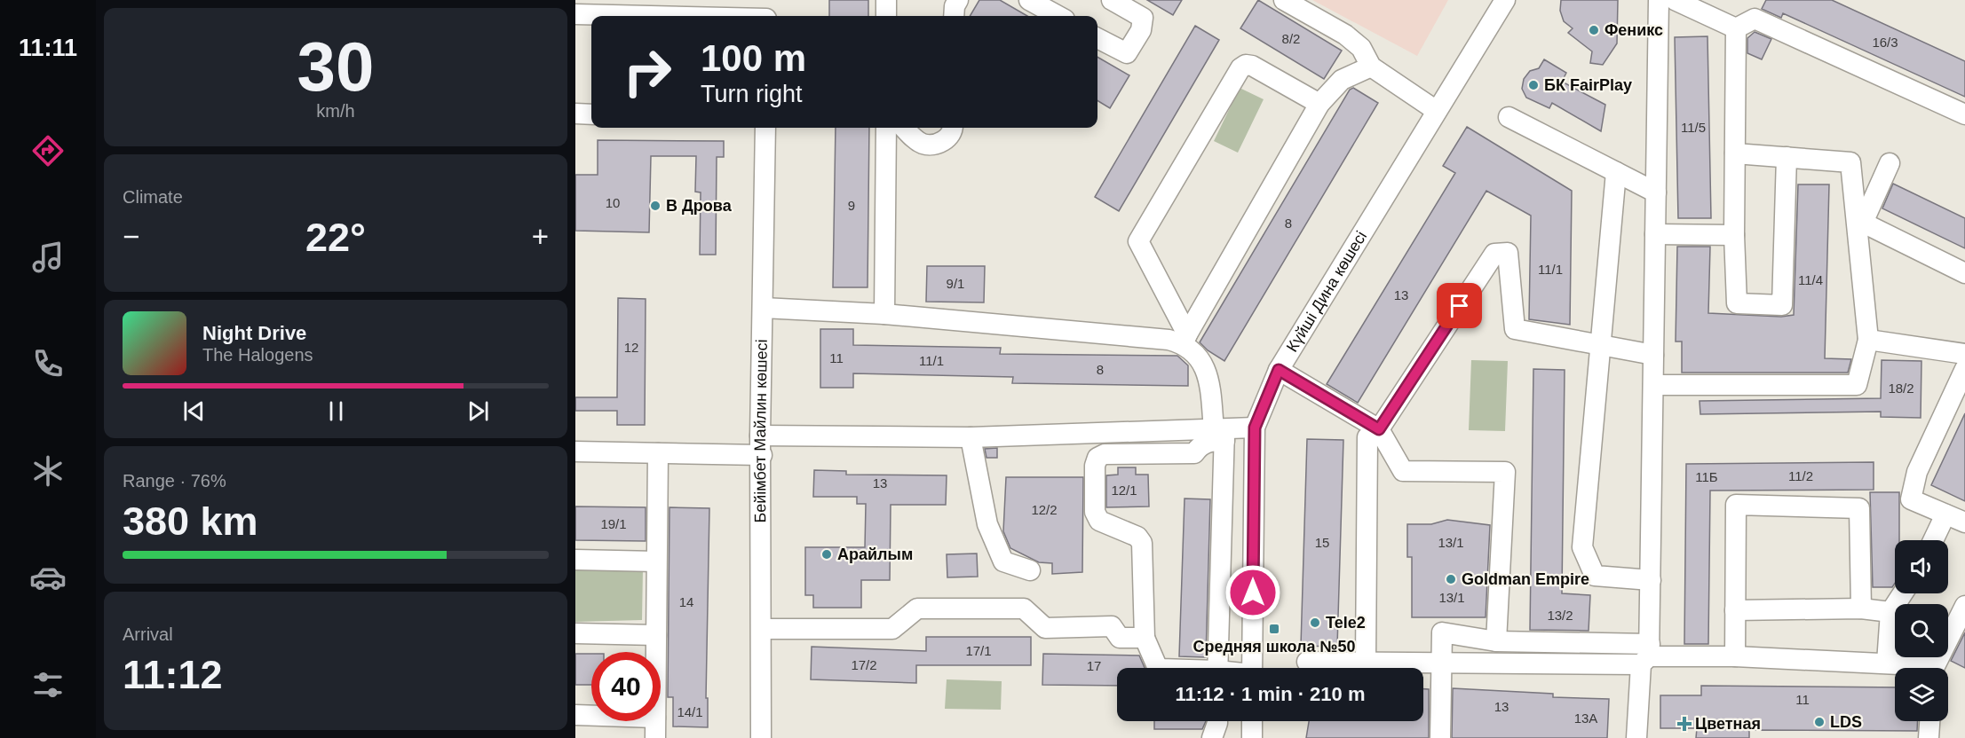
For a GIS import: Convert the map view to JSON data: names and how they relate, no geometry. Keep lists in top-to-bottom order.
{
  "streets": {
    "street": ["Күйші Дина көшесі", "Бейімбет Майлин көшесі"]
  },
  "places": {
    "other": [
      "Феникс",
      "БК FairPlay",
      "В Дрова",
      "Арайлым",
      "Goldman Empire",
      "Tele2",
      "LDS"
    ],
    "transit": ["Средняя школа №50"],
    "health": ["Цветная"]
  },
  "house_numbers": [
    "8/2",
    "16/3",
    "11/5",
    "10",
    "9",
    "8",
    "11/1",
    "11/4",
    "9/1",
    "13",
    "12",
    "11",
    "11/1",
    "8",
    "18/2",
    "11/2",
    "11Б",
    "13",
    "12/1",
    "12/2",
    "19/1",
    "15",
    "13/1",
    "13/1",
    "14",
    "13/2",
    "17/1",
    "17/2",
    "17",
    "11",
    "13",
    "14/1",
    "13А"
  ],
  "page": {
    "tabs": "11:11",
    "tile": [
      ["30", "km/h"],
      "Climate",
      ["Range · 76%", "380 km"],
      ["Arrival", "11:12"]
    ],
    "turn": ["100 m", "Turn right"],
    "heat": ["−", "22°", "+"],
    "song": ["Night Drive", "The Halogens"],
    "limit": "40",
    "trip": "11:12 · 1 min · 210 m"
  }
}
